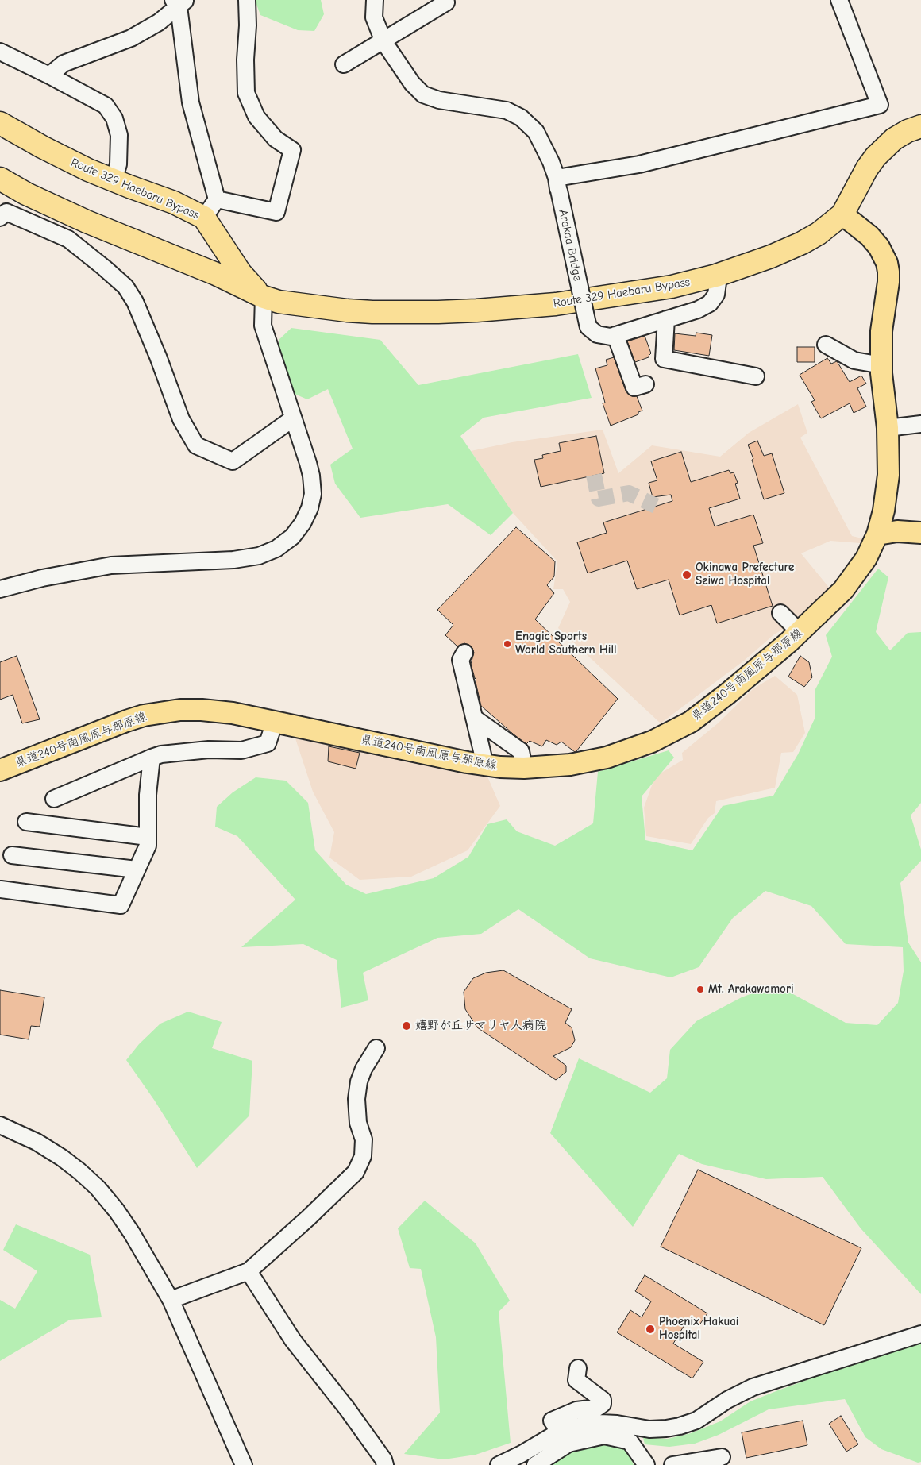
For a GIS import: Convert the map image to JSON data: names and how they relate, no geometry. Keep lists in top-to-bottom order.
{
  "streets": {
    "highway": ["Route 329 Haebaru Bypass"],
    "main road": ["県道240号南風原与那原線"],
    "street": ["Arakaa Bridge"]
  },
  "crossings": [
    ["Route 329 Haebaru Bypass", "県道240号南風原与那原線"]
  ],
  "places": [
    "Okinawa Prefecture Seiwa Hospital",
    "Enagic Sports World Southern Hill",
    "Mt. Arakawamori",
    "嬉野が丘サマリヤ人病院",
    "Phoenix Hakuai Hospital"
  ]
}
